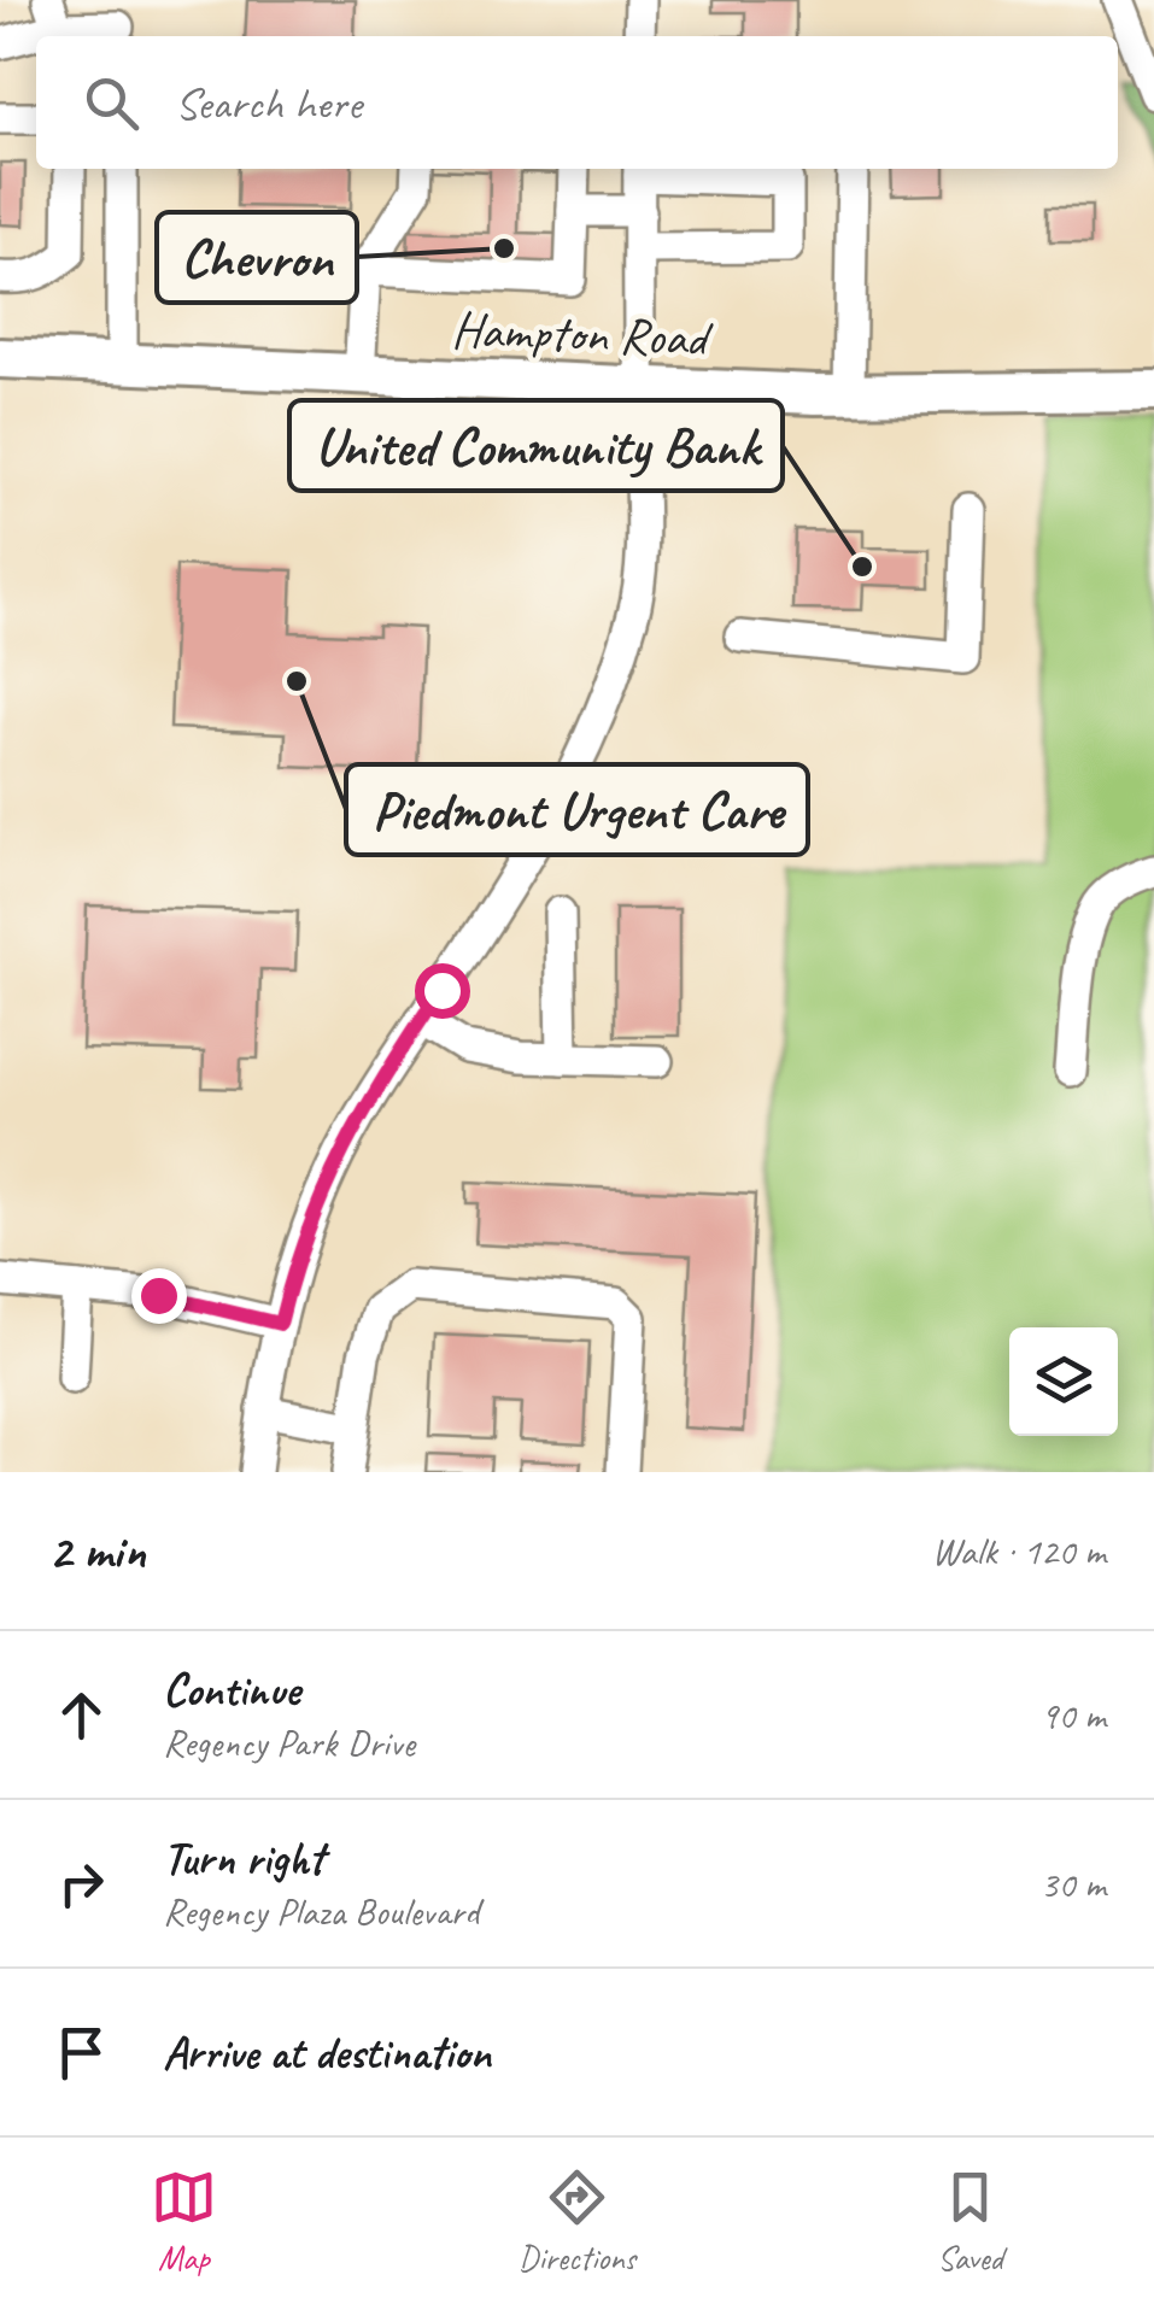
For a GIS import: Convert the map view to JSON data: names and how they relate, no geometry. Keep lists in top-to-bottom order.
{
  "streets": {
    "main road": ["Hampton Road"]
  },
  "places": ["Chevron", "United Community Bank", "Piedmont Urgent Care"],
  "page": {
    "search": "Search here",
    "heading": ["2 min", "Walk · 120 m"],
    "list": [
      ["Continue", "Regency Park Drive", "90 m"],
      ["Turn right", "Regency Plaza Boulevard", "30 m"],
      "Arrive at destination"
    ],
    "nav": ["Map", "Directions", "Saved"]
  }
}
